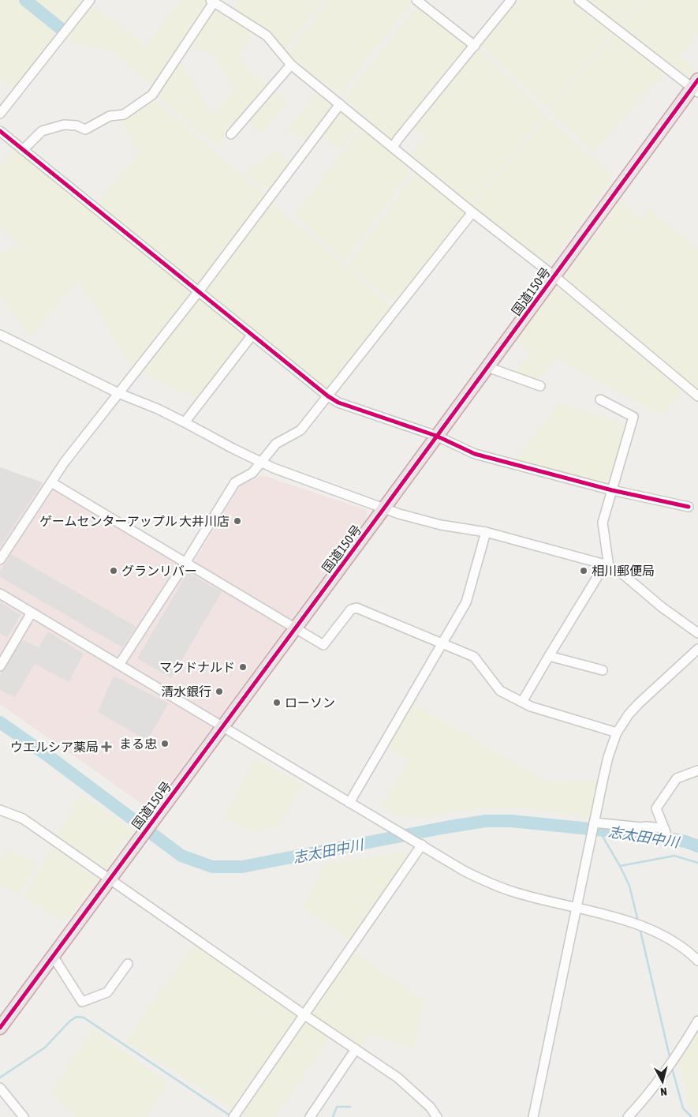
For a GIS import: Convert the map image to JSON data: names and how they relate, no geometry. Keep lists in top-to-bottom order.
{
  "streets": {
    "highway": ["国道150号"]
  },
  "water": ["志太田中川"],
  "places": {
    "other": [
      "ゲームセンターアップル 大井川店",
      "グランリバー",
      "相川郵便局",
      "マクドナルド",
      "清水銀行",
      "ローソン",
      "まる忠"
    ],
    "health": ["ウエルシア薬局"]
  },
  "north": "bottom"
}
